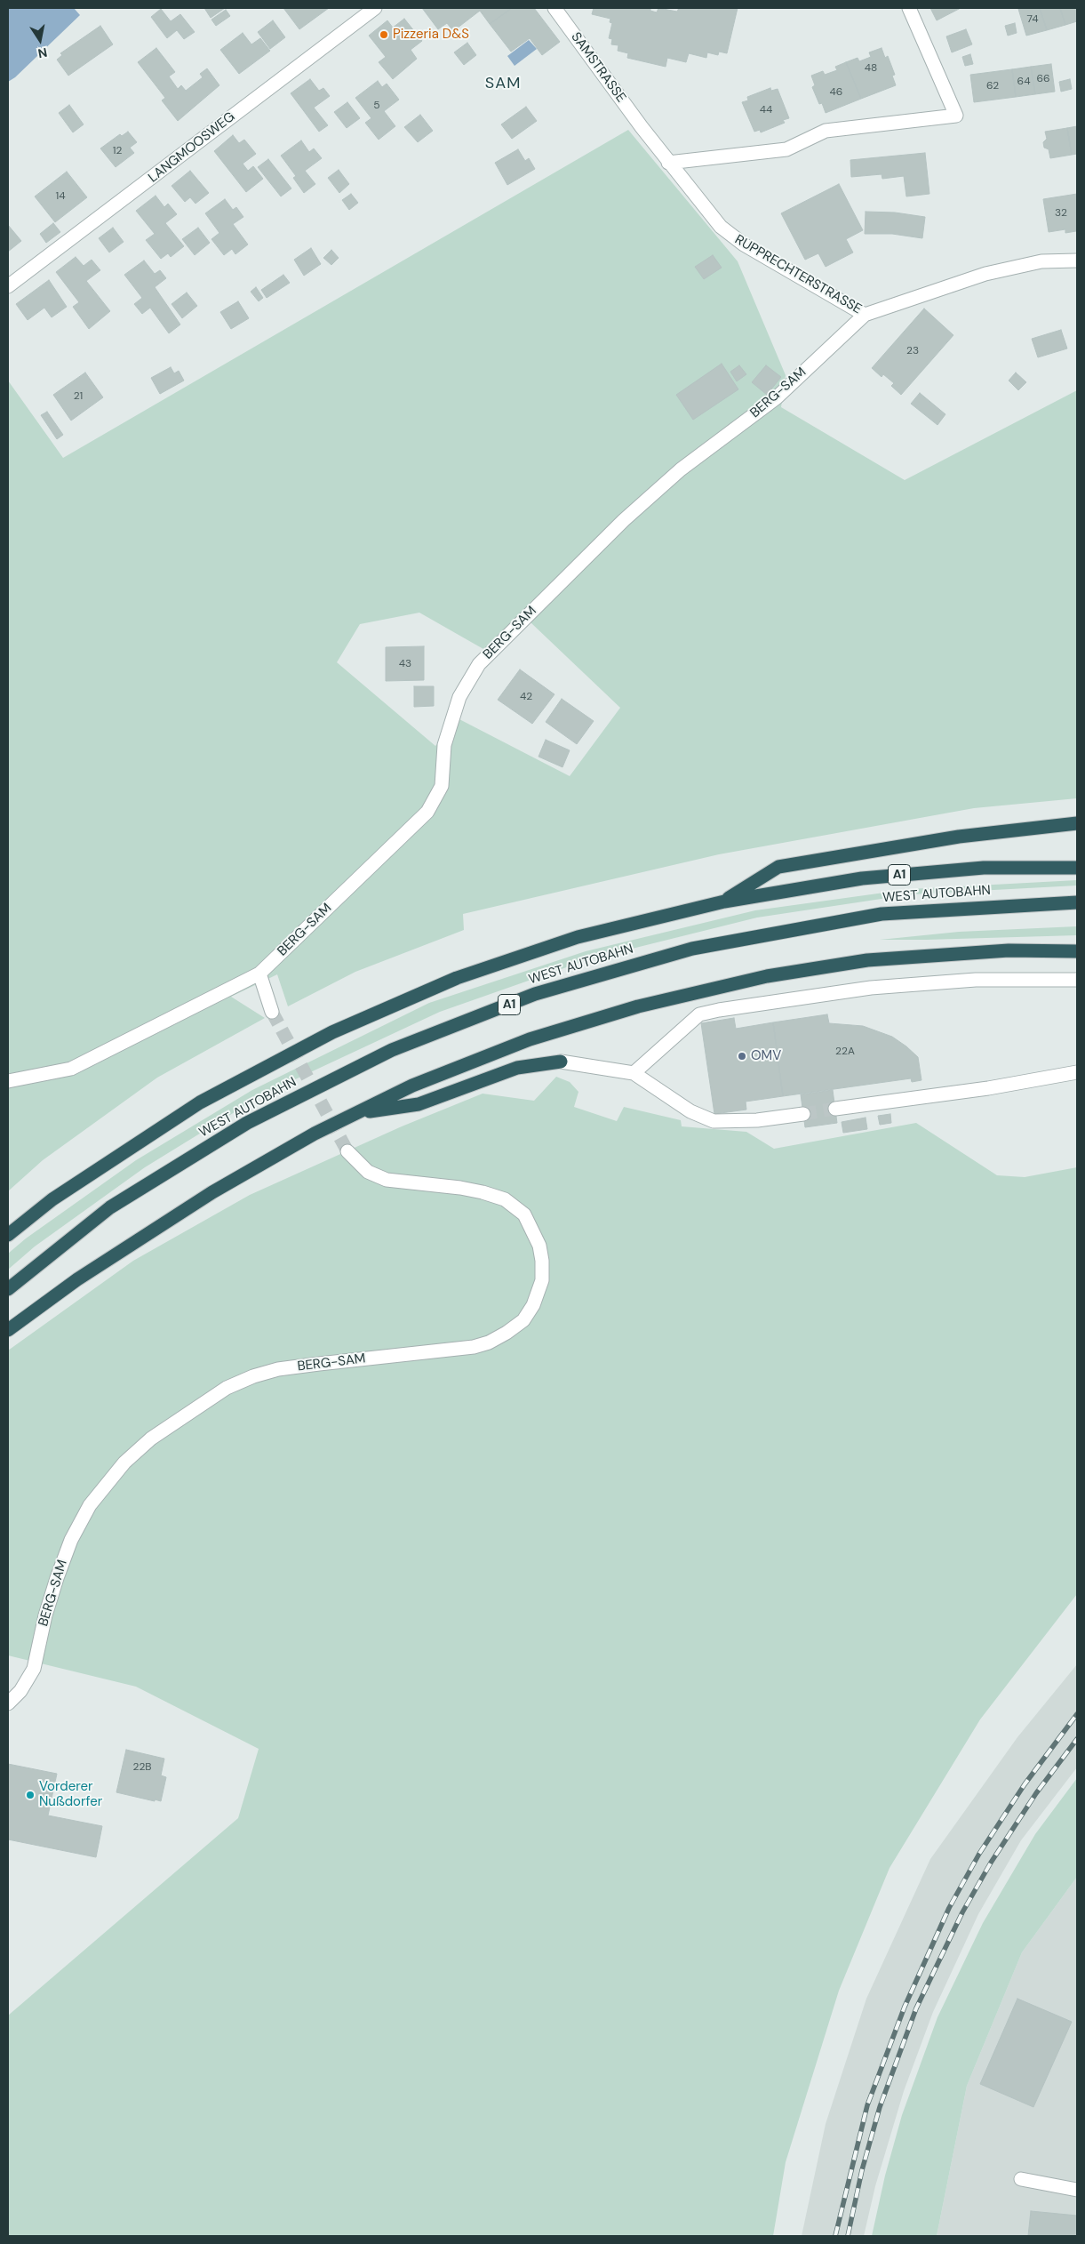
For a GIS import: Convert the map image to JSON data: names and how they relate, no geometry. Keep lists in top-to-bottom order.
{
  "streets": {
    "highway": ["A1", "WEST AUTOBAHN"],
    "street": [
      "SAMSTRASSE",
      "LANGMOOSWEG",
      "RUPPRECHTERSTRASSE",
      "BERG-SAM"
    ]
  },
  "crossings": [
    ["SAMSTRASSE", "RUPPRECHTERSTRASSE"],
    ["RUPPRECHTERSTRASSE", "BERG-SAM"]
  ],
  "districts": ["SAM"],
  "places": ["Pizzeria D&S", "OMV", "Vorderer Nußdorfer"],
  "house_numbers": [
    "74",
    "48",
    "66",
    "64",
    "62",
    "46",
    "5",
    "44",
    "12",
    "14",
    "32",
    "23",
    "21",
    "43",
    "42",
    "22A",
    "22B"
  ],
  "north": "bottom"
}
